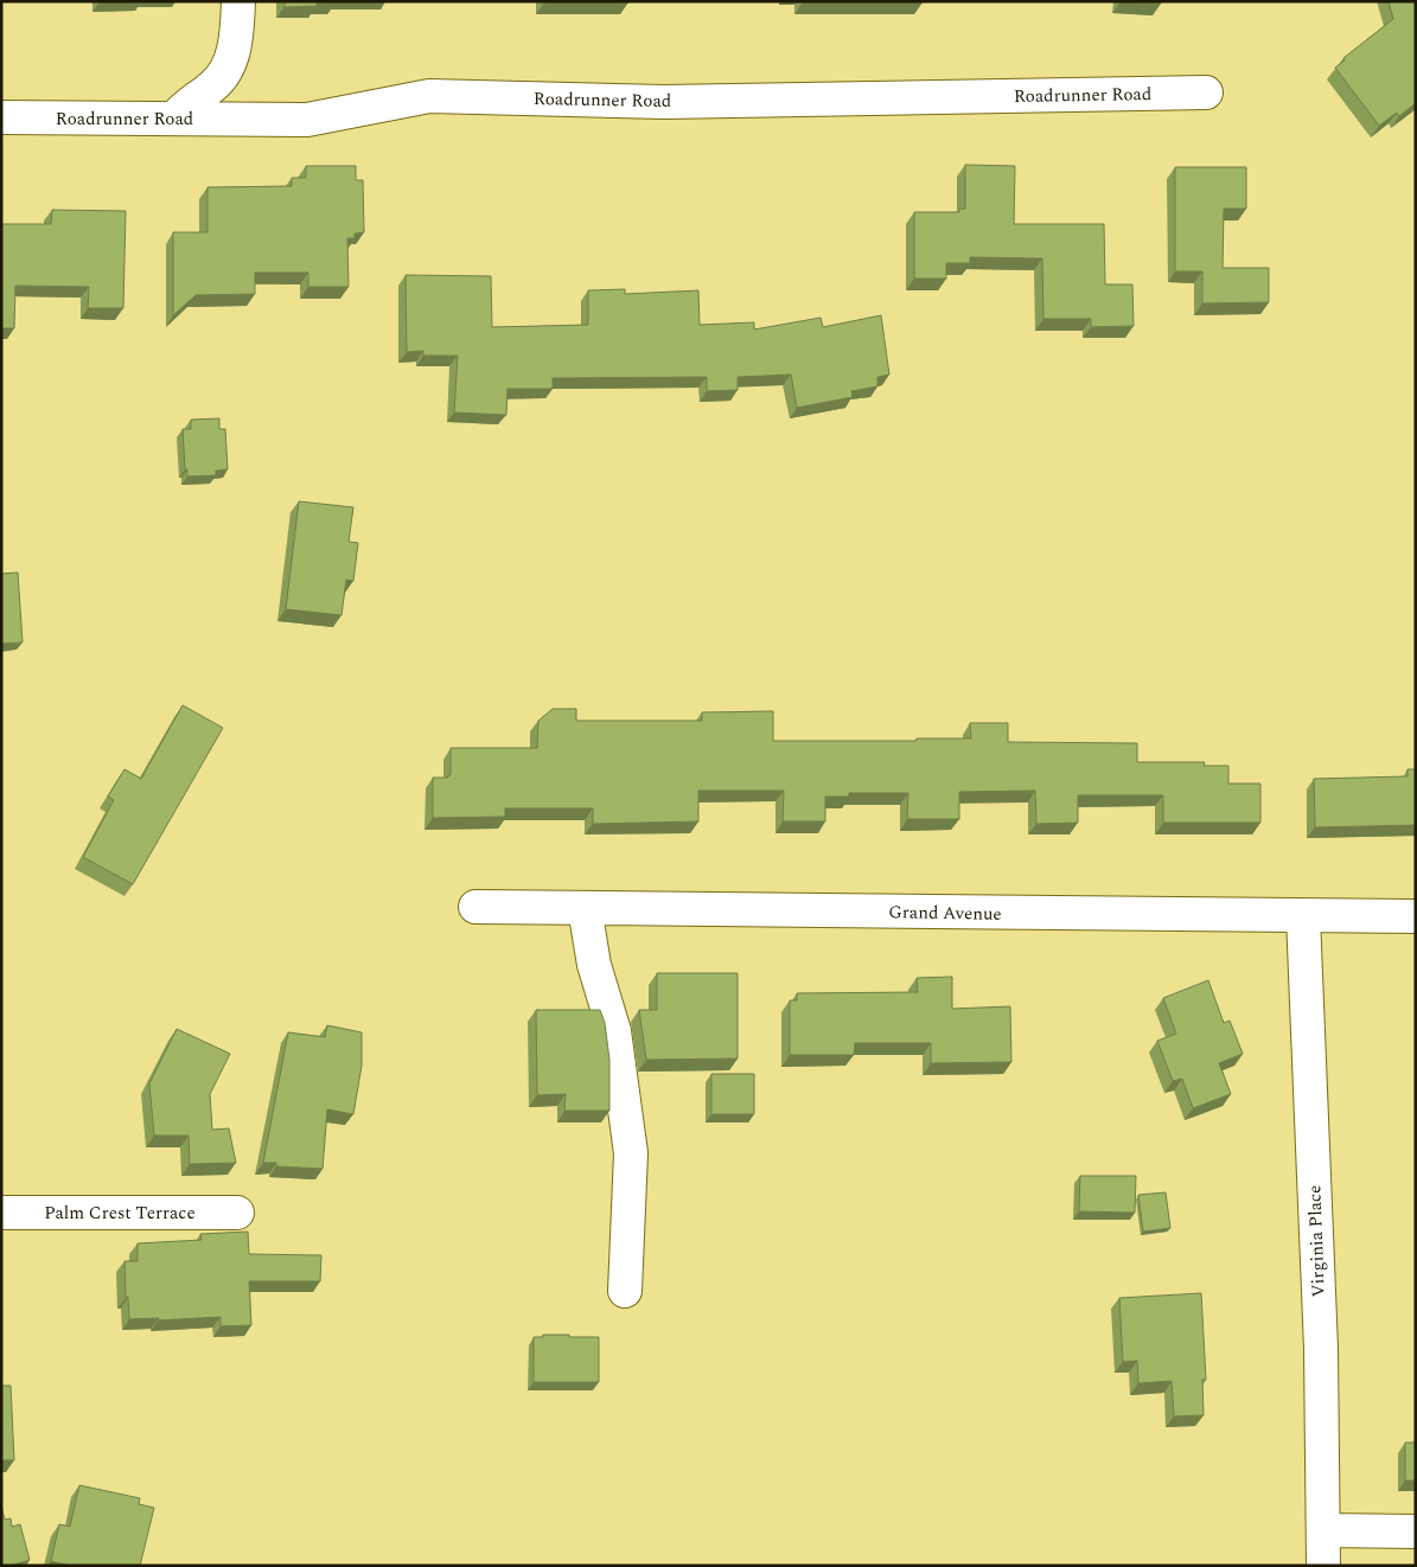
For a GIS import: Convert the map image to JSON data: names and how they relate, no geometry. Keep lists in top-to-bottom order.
{
  "streets": {
    "street": [
      "Roadrunner Road",
      "Grand Avenue",
      "Palm Crest Terrace",
      "Virginia Place"
    ]
  },
  "crossings": [
    ["Grand Avenue", "Virginia Place"]
  ]
}
